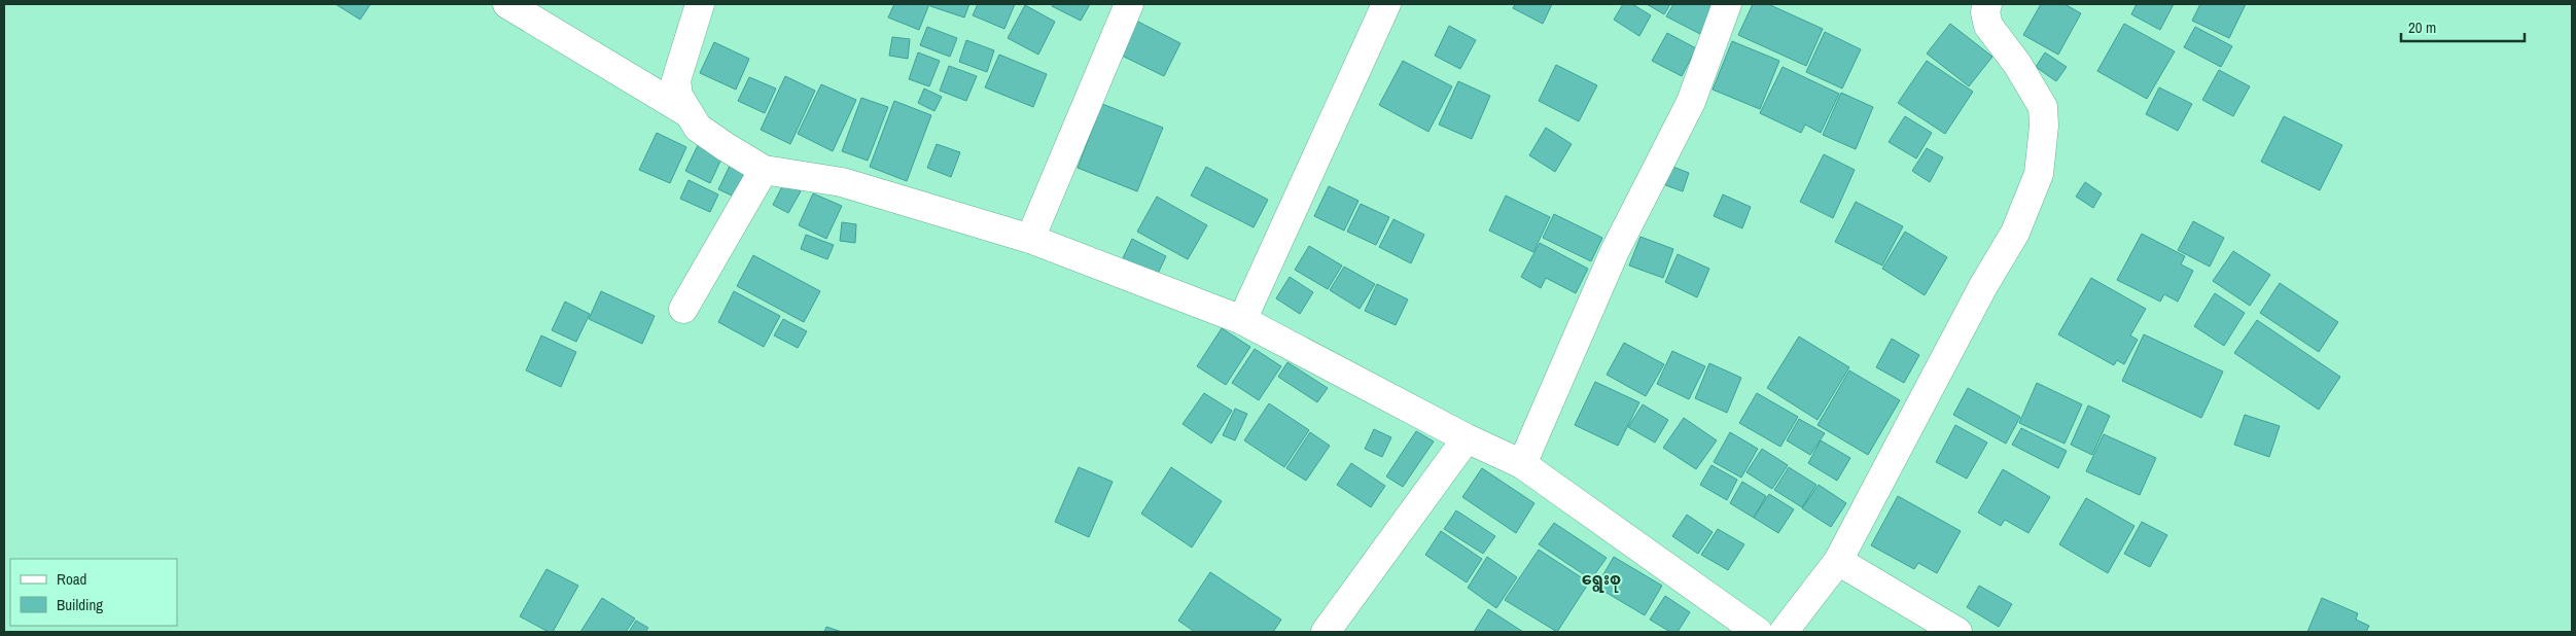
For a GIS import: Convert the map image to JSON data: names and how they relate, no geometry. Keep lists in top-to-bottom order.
{
  "districts": ["ရွေးစု"],
  "legend": ["Road", "Building"],
  "scale_bar": "20 m"
}
